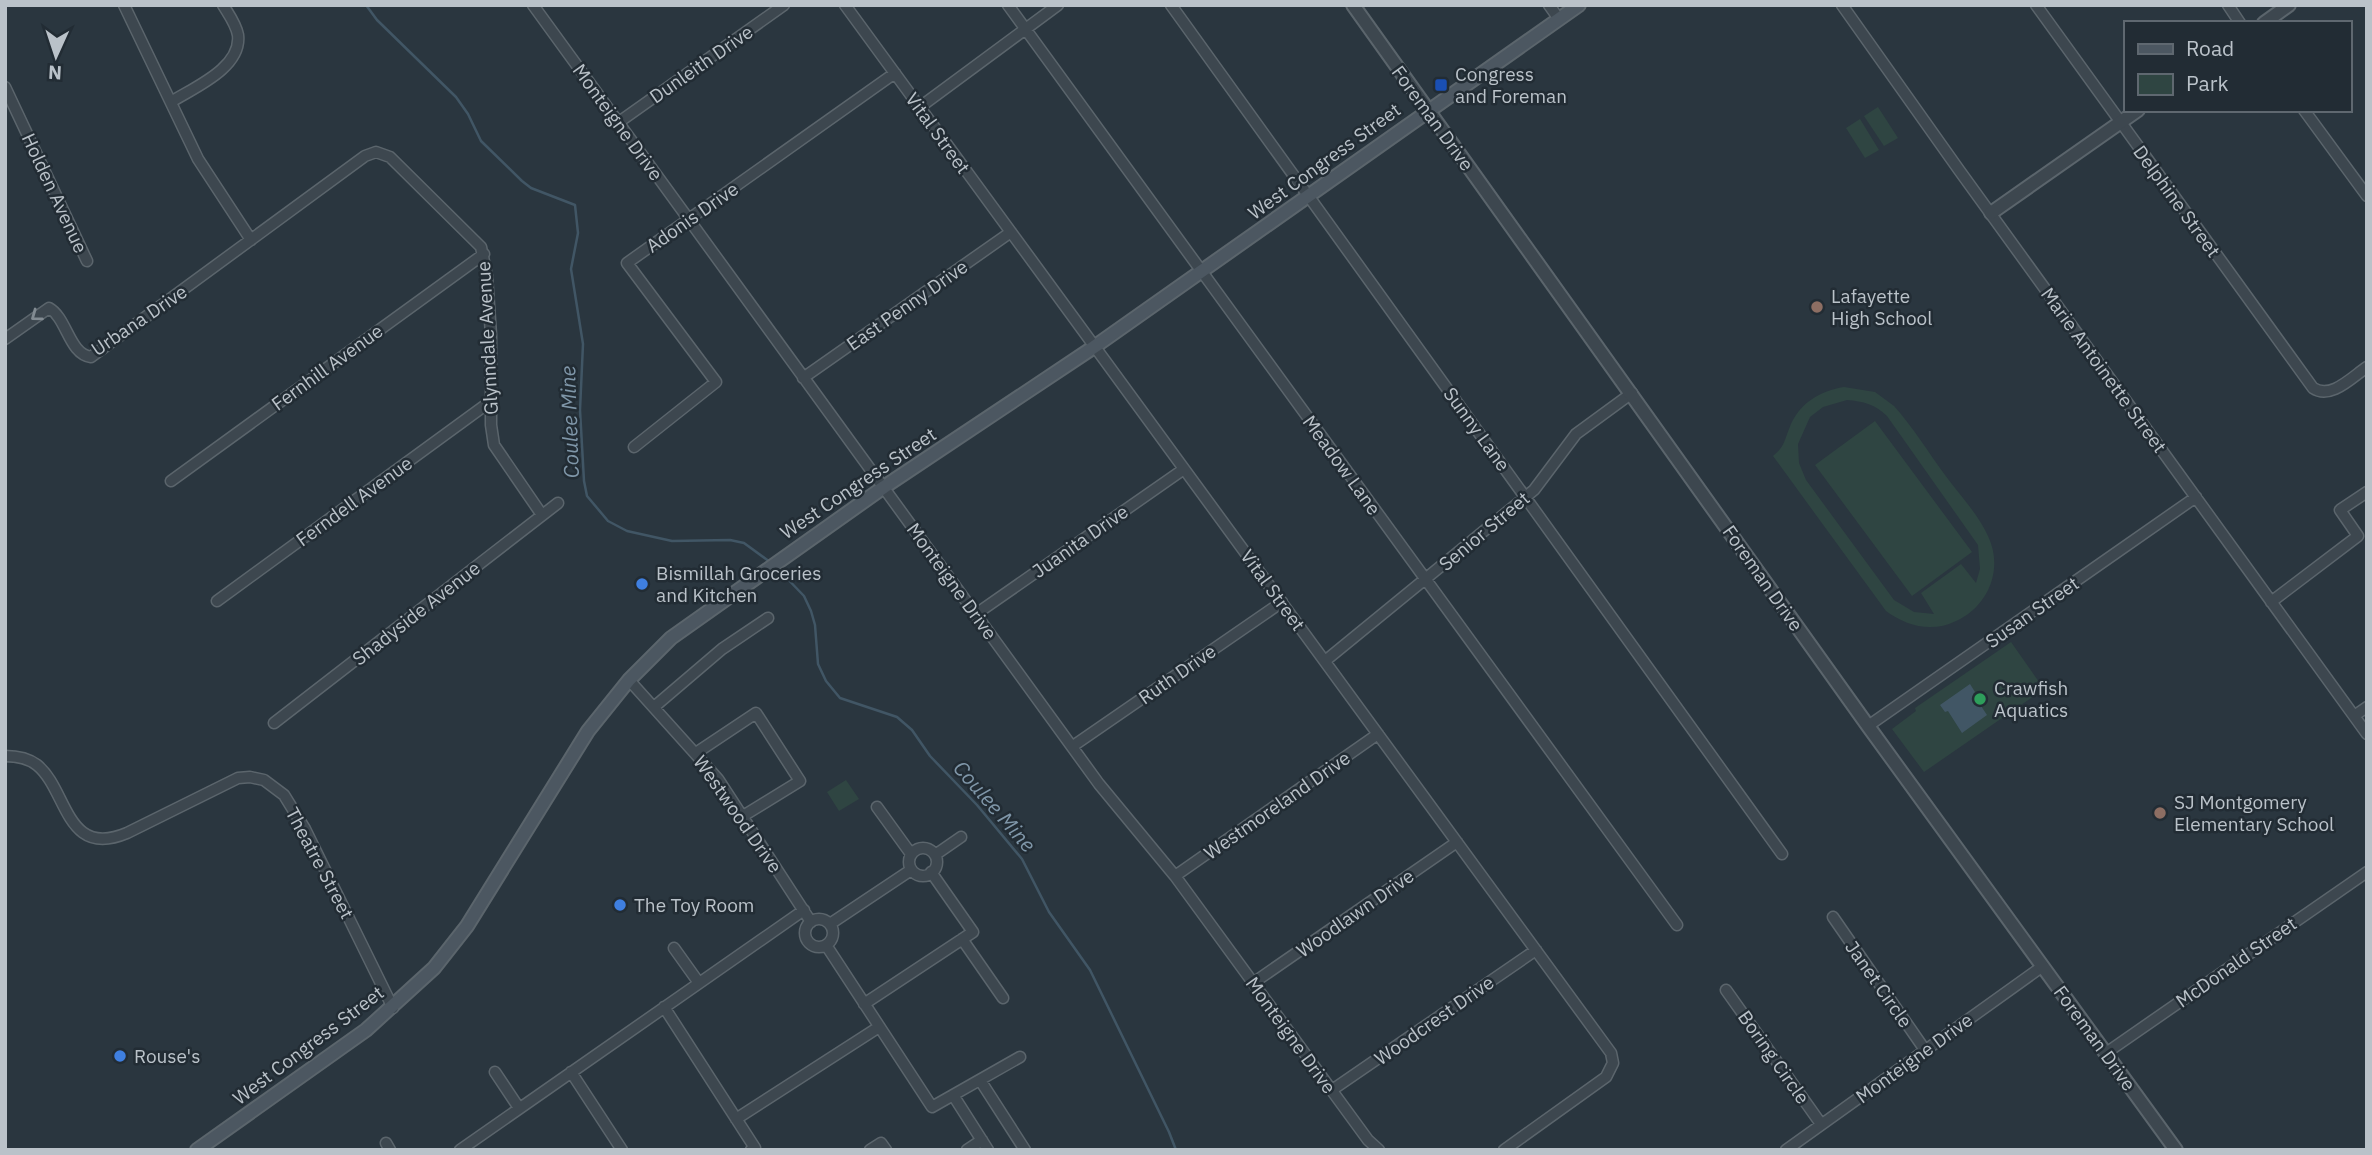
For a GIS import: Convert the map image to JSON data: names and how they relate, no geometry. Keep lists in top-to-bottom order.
{
  "streets": {
    "main road": ["West Congress Street"],
    "street": [
      "Dunleith Drive",
      "Foreman Drive",
      "Monteigne Drive",
      "Vital Street",
      "Holden Avenue",
      "Delphine Street",
      "Adonis Drive",
      "East Penny Drive",
      "Urbana Drive",
      "Glynndale Avenue",
      "Fernhill Avenue",
      "Marie Antoinette Street",
      "Sunny Lane",
      "Meadow Lane",
      "Ferndell Avenue",
      "Senior Street",
      "Juanita Drive",
      "Susan Street",
      "Shadyside Avenue",
      "Ruth Drive",
      "Westmoreland Drive",
      "Westwood Drive",
      "Theatre Street",
      "Woodlawn Drive",
      "McDonald Street",
      "Janet Circle",
      "Woodcrest Drive",
      "Boring Circle"
    ]
  },
  "crossings": [
    ["Dunleith Drive", "Monteigne Drive"],
    ["Foreman Drive", "Monteigne Drive"],
    ["Foreman Drive", "West Congress Street"],
    ["Foreman Drive", "Senior Street"],
    ["Foreman Drive", "Susan Street"],
    ["Foreman Drive", "McDonald Street"],
    ["Monteigne Drive", "West Congress Street"],
    ["Monteigne Drive", "Adonis Drive"],
    ["Monteigne Drive", "East Penny Drive"],
    ["Monteigne Drive", "Juanita Drive"],
    ["Monteigne Drive", "Ruth Drive"],
    ["Monteigne Drive", "Westmoreland Drive"],
    ["Monteigne Drive", "Woodlawn Drive"],
    ["Monteigne Drive", "Janet Circle"],
    ["Monteigne Drive", "Woodcrest Drive"],
    ["Monteigne Drive", "Boring Circle"],
    ["Vital Street", "West Congress Street"],
    ["Vital Street", "Adonis Drive"],
    ["Vital Street", "East Penny Drive"],
    ["Vital Street", "Senior Street"],
    ["Vital Street", "Juanita Drive"],
    ["Vital Street", "Ruth Drive"],
    ["Vital Street", "Westmoreland Drive"],
    ["Vital Street", "Woodlawn Drive"],
    ["Vital Street", "Woodcrest Drive"],
    ["West Congress Street", "Sunny Lane"],
    ["West Congress Street", "Meadow Lane"],
    ["West Congress Street", "Westwood Drive"],
    ["West Congress Street", "Theatre Street"],
    ["Urbana Drive", "Glynndale Avenue"],
    ["Glynndale Avenue", "Fernhill Avenue"],
    ["Glynndale Avenue", "Ferndell Avenue"],
    ["Glynndale Avenue", "Shadyside Avenue"],
    ["Marie Antoinette Street", "Susan Street"],
    ["Sunny Lane", "Senior Street"],
    ["Meadow Lane", "Senior Street"]
  ],
  "one_way": ["Urbana Drive"],
  "water": ["Coulee Mine"],
  "places": {
    "transit": ["Congress and Foreman"],
    "other": [
      "Lafayette High School",
      "Bismillah Groceries and Kitchen",
      "Crawfish Aquatics",
      "SJ Montgomery Elementary School",
      "The Toy Room",
      "Rouse's"
    ]
  },
  "legend": ["Road", "Park"],
  "north": "bottom"
}
